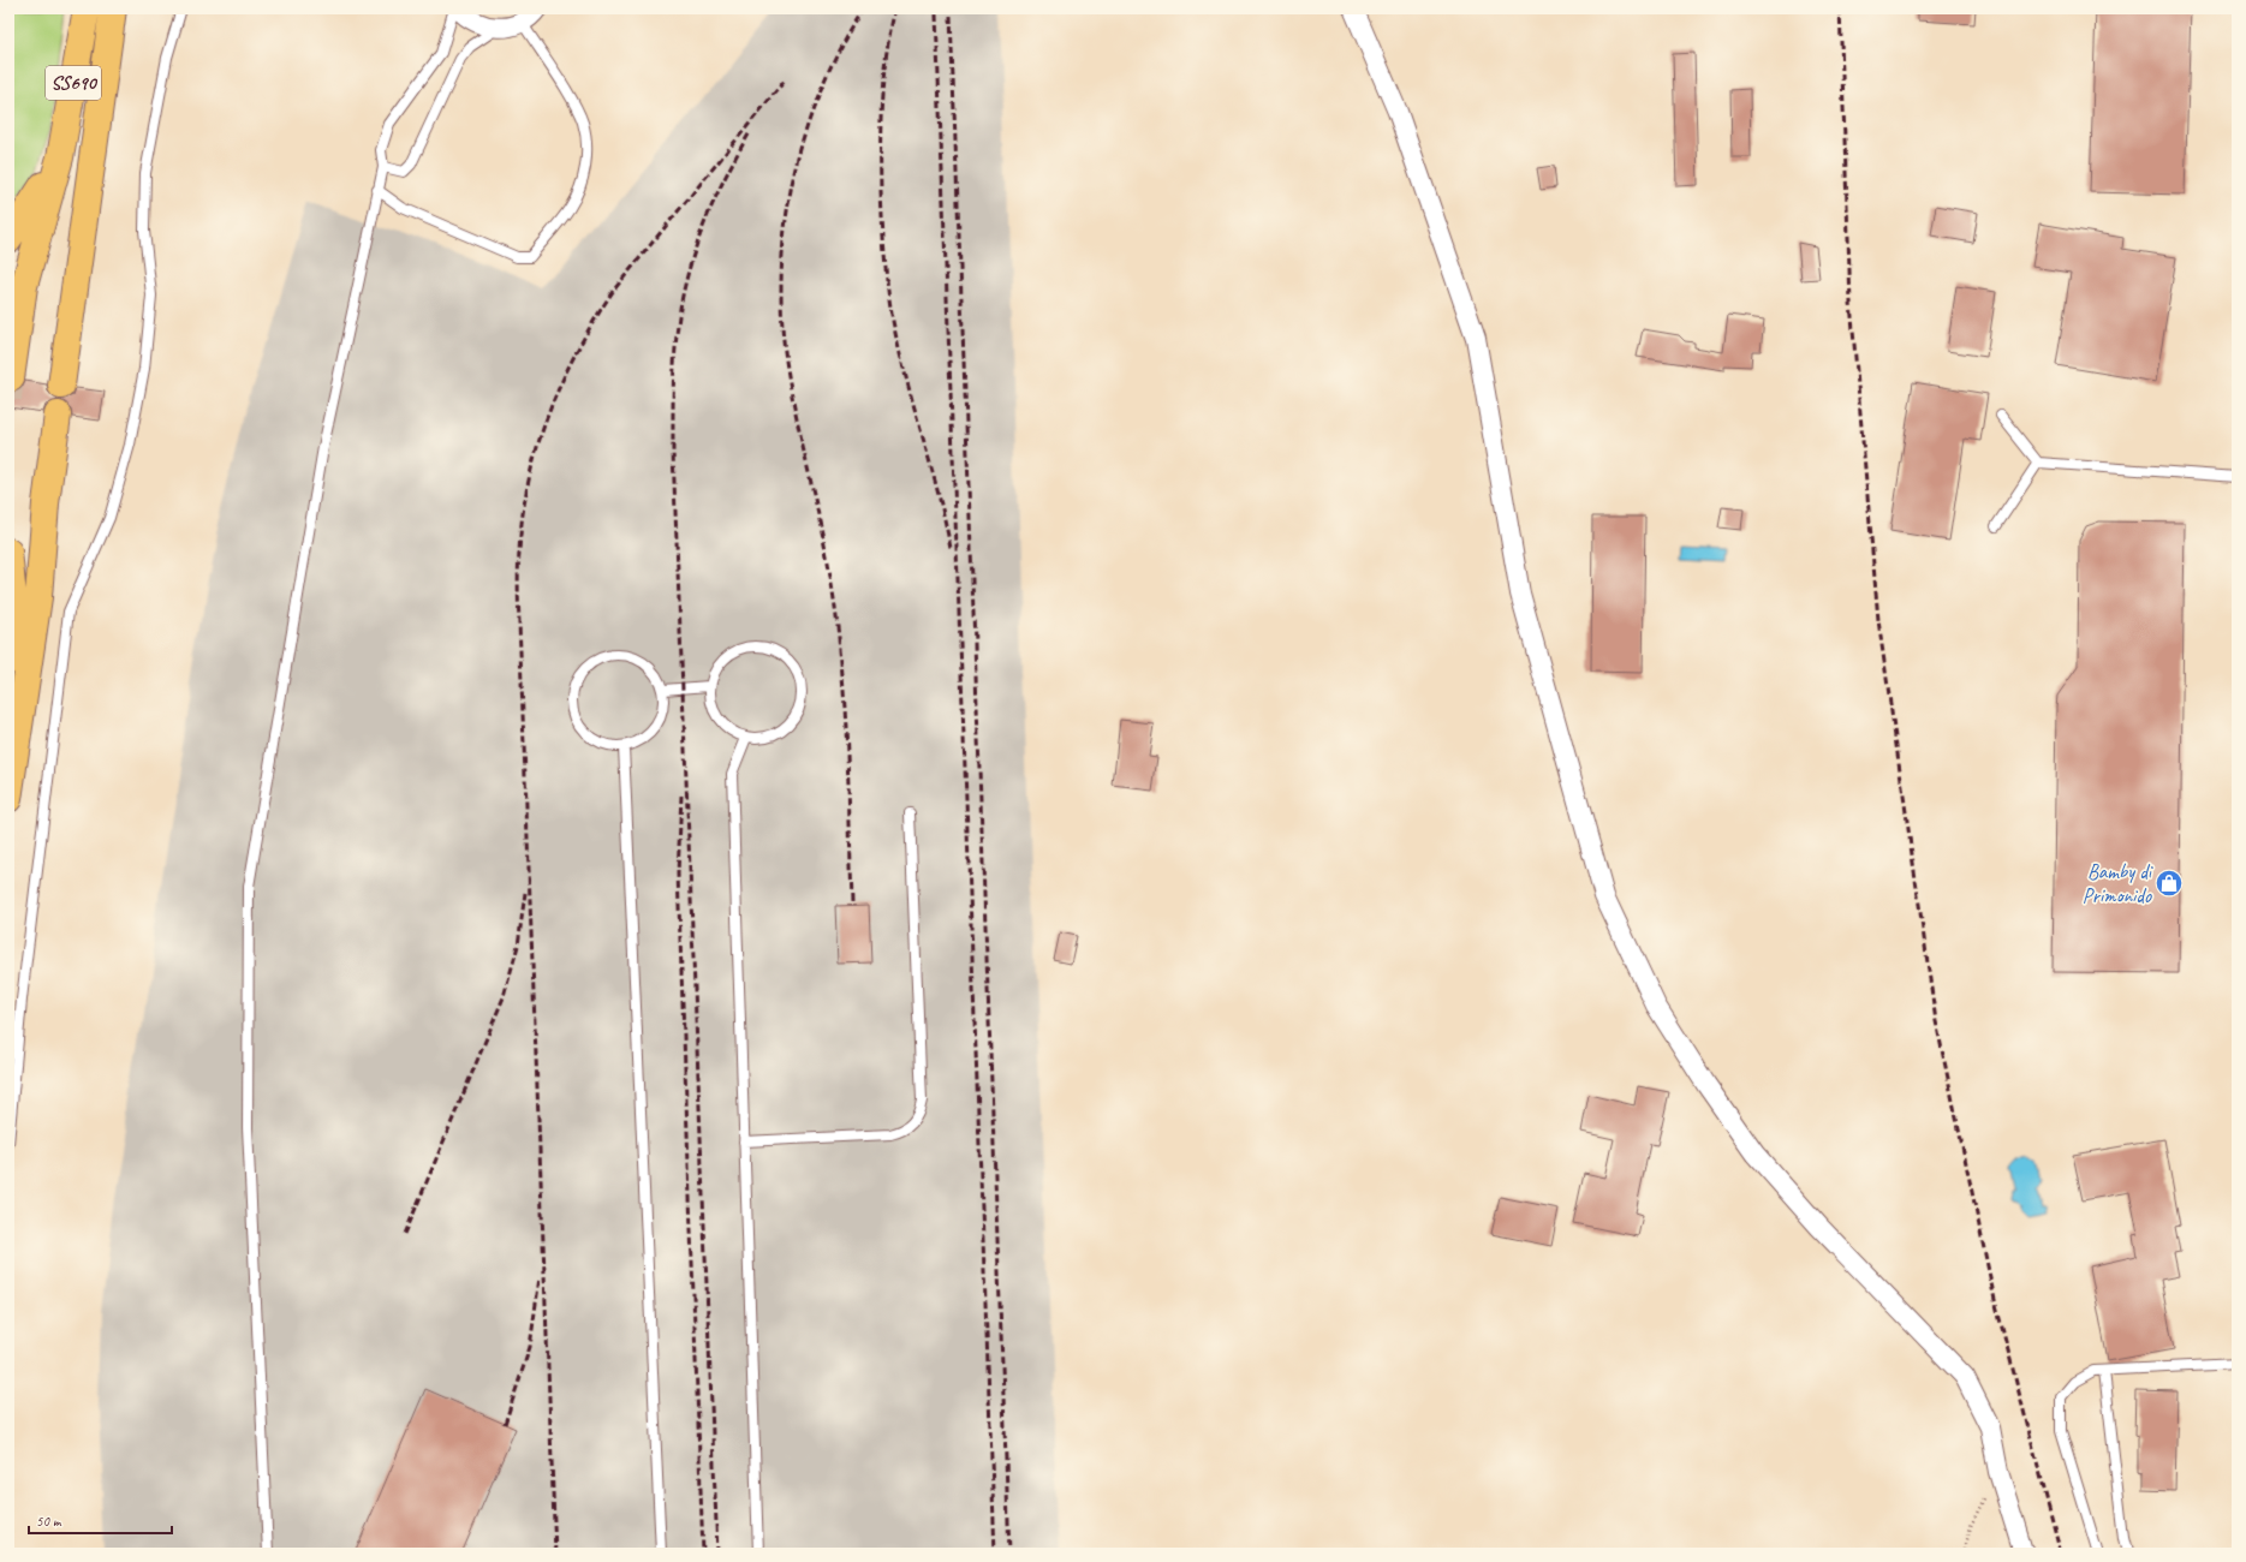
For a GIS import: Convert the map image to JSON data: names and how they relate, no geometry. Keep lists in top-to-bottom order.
{
  "streets": {
    "highway": ["SS690"]
  },
  "places": {
    "shop": ["Bamby di Primonido"]
  },
  "scale_bar": "50 m"
}
